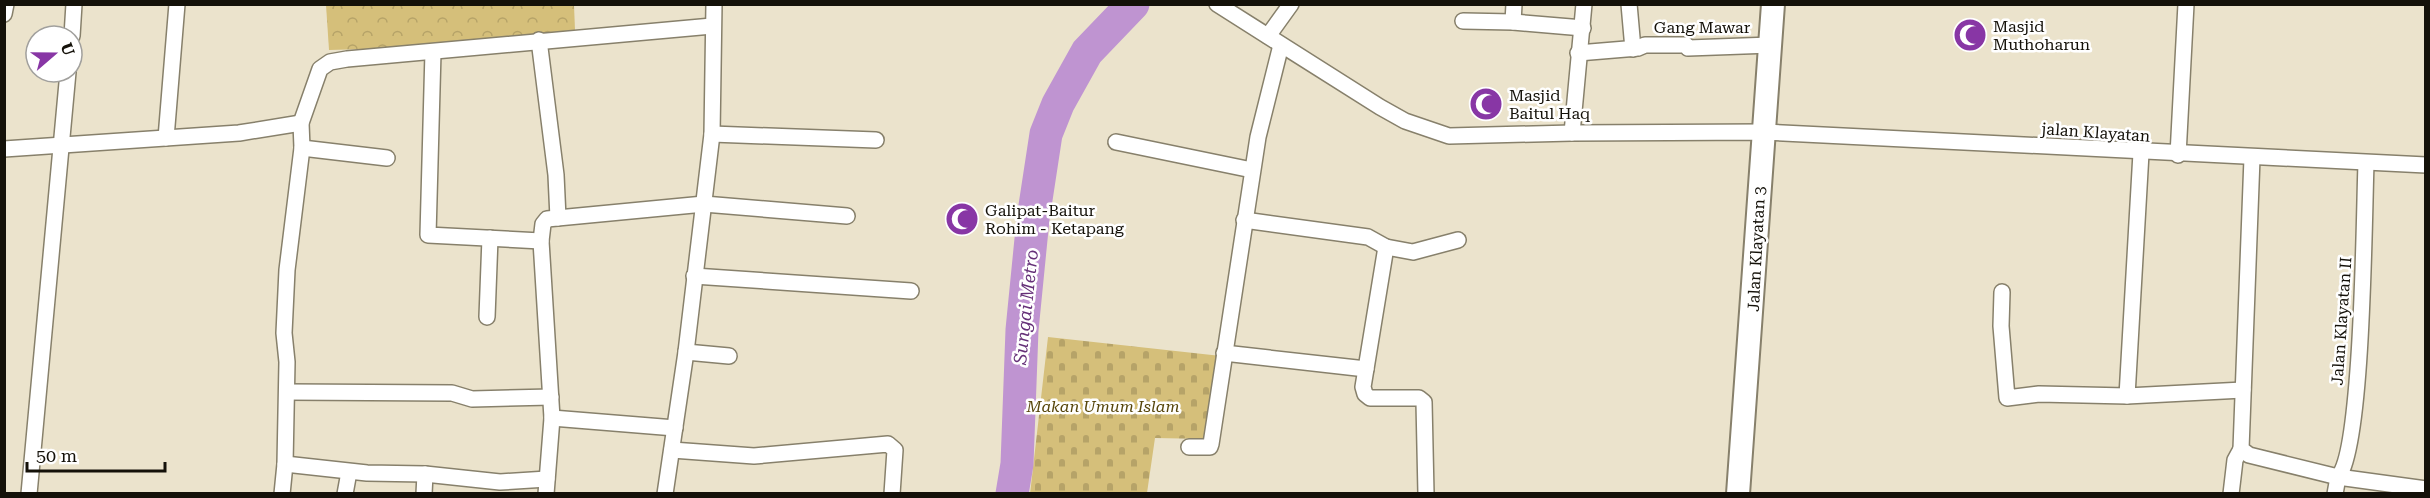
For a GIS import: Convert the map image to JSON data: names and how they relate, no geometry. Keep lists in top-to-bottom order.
{
  "streets": {
    "street": [
      "Gang Mawar",
      "jalan Klayatan",
      "Jalan Klayatan 3",
      "Jalan Klayatan II"
    ]
  },
  "crossings": [
    ["Gang Mawar", "Jalan Klayatan 3"],
    ["jalan Klayatan", "Jalan Klayatan 3"],
    ["jalan Klayatan", "Jalan Klayatan II"]
  ],
  "water": ["Sungai Metro"],
  "parks": ["Makan Umum Islam"],
  "places": {
    "mosque": ["Masjid Muthoharun", "Masjid Baitul Haq", "Galipat-Baitur Rohim - Ketapang"]
  },
  "scale_bar": "50 m",
  "north": "right"
}
